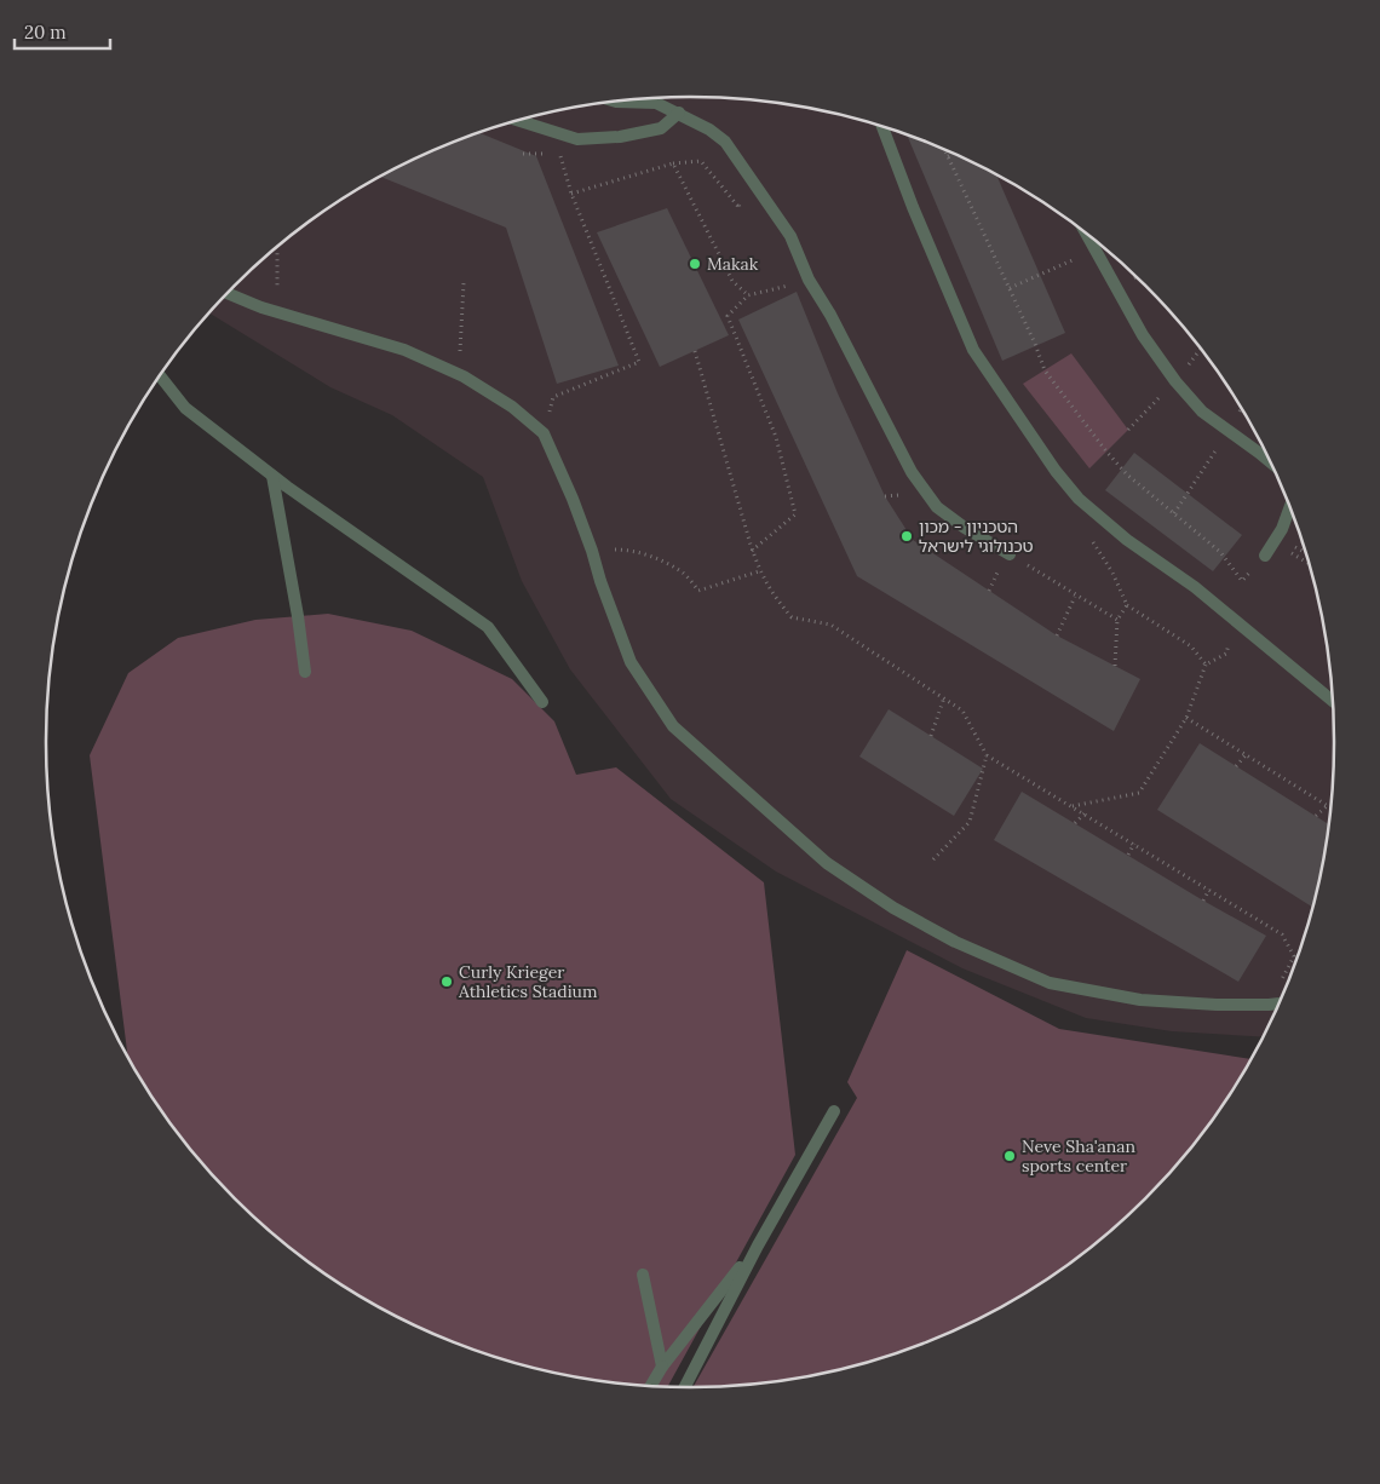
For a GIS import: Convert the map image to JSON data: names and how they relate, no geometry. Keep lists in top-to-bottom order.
{
  "places": [
    "Makak",
    "הטכניון - מכון טכנולוגי לישראל",
    "Curly Krieger Athletics Stadium",
    "Neve Sha'anan sports center"
  ],
  "scale_bar": "20 m"
}
